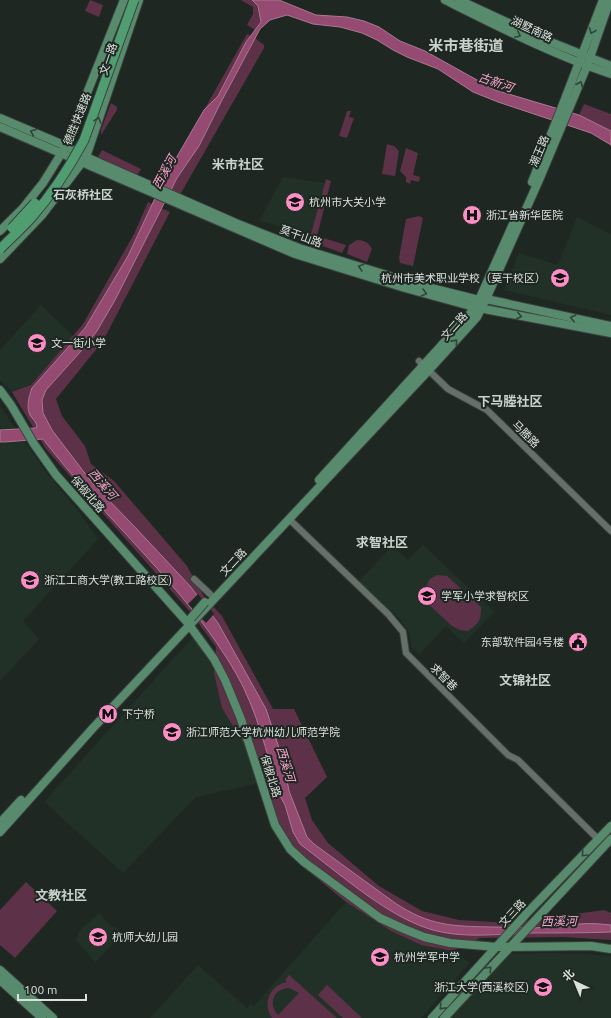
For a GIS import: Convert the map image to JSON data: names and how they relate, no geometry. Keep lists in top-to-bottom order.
{
  "streets": {
    "highway": ["德胜快速路"],
    "main road": [
      "湖墅南路",
      "文一路",
      "潮王路",
      "莫干山路",
      "文二路",
      "保俶北路",
      "文三路"
    ],
    "street": ["马塍路", "求智巷"]
  },
  "crossings": [
    ["湖墅南路", "潮王路"],
    ["文一路", "莫干山路"],
    ["潮王路", "莫干山路"],
    ["潮王路", "文二路"],
    ["莫干山路", "文二路"],
    ["文二路", "马塍路"],
    ["文二路", "保俶北路"],
    ["文二路", "求智巷"],
    ["保俶北路", "文三路"],
    ["求智巷", "文三路"]
  ],
  "districts": [
    "米市巷街道",
    "米市社区",
    "石灰桥社区",
    "下马塍社区",
    "求智社区",
    "文锦社区",
    "文教社区"
  ],
  "water": ["古新河", "西溪河"],
  "places": {
    "school or university": [
      "杭州市大关小学",
      "杭州市美术职业学校（莫干校区）",
      "文一街小学",
      "浙江工商大学(教工路校区)",
      "学军小学求智校区",
      "浙江师范大学杭州幼儿师范学院",
      "杭师大幼儿园",
      "杭州学军中学",
      "浙江大学(西溪校区)"
    ],
    "hospital": ["浙江省新华医院"],
    "public building": ["东部软件园4号楼"],
    "metro station": ["下宁桥"]
  },
  "scale_bar": "100 m",
  "north": "top left"
}
